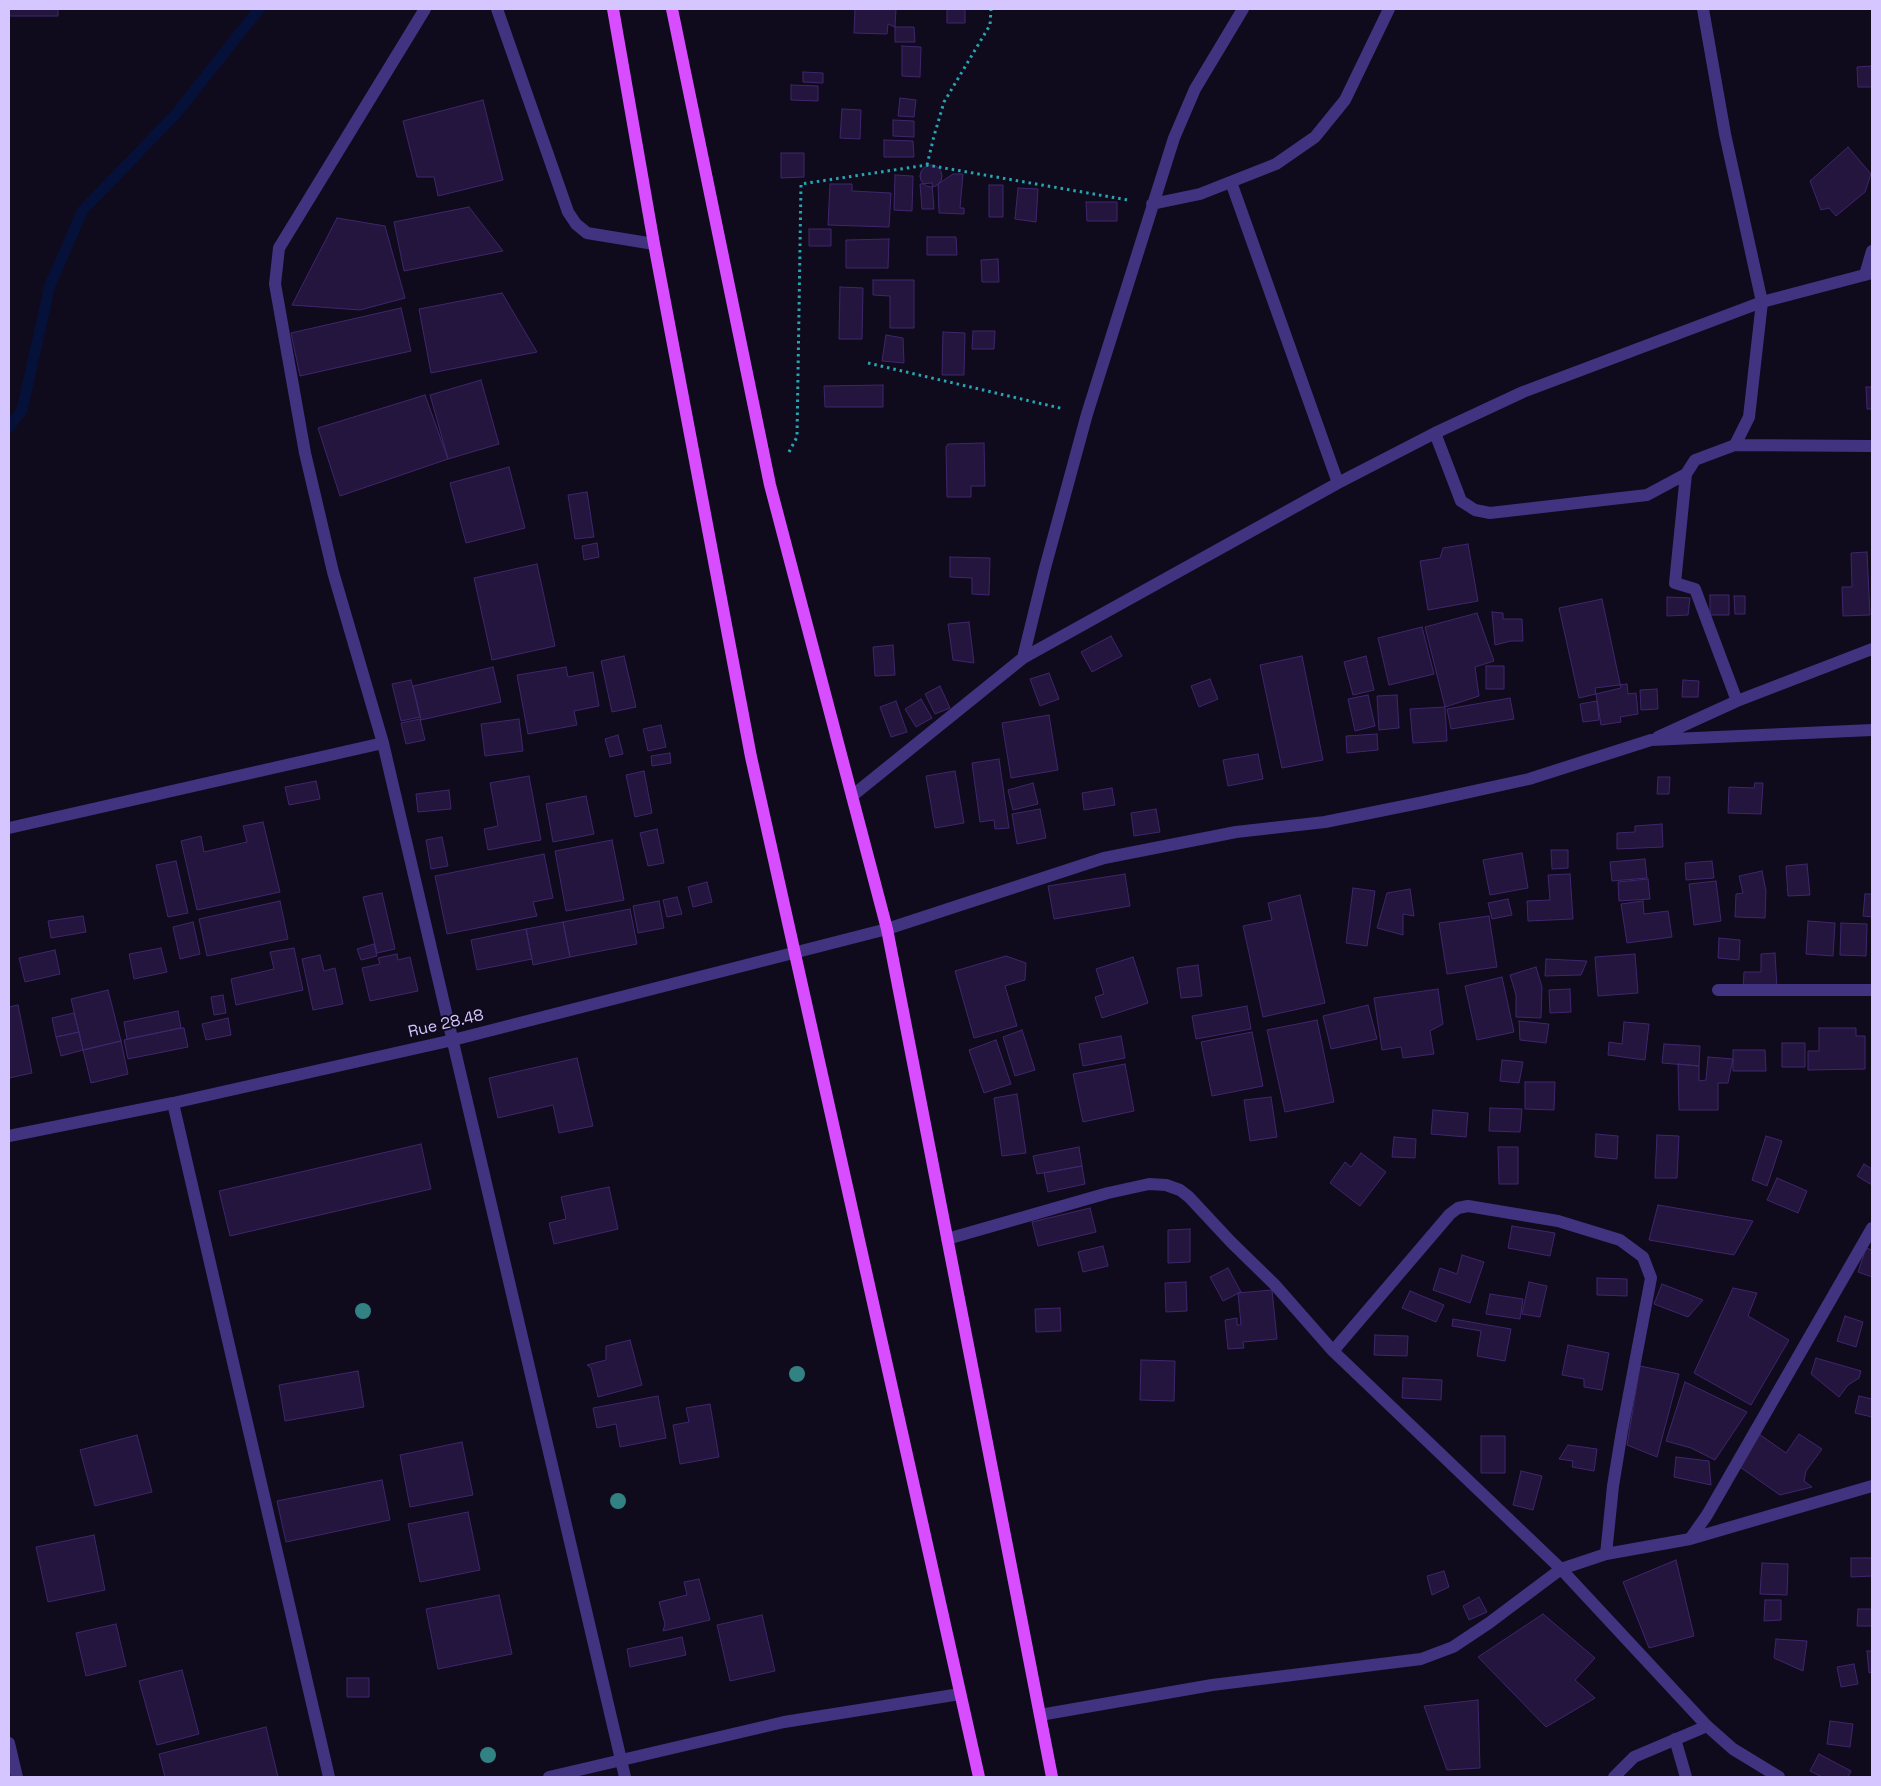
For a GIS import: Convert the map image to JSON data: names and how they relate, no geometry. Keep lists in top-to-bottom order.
{
  "streets": {
    "street": ["Rue 28.48"]
  }
}
